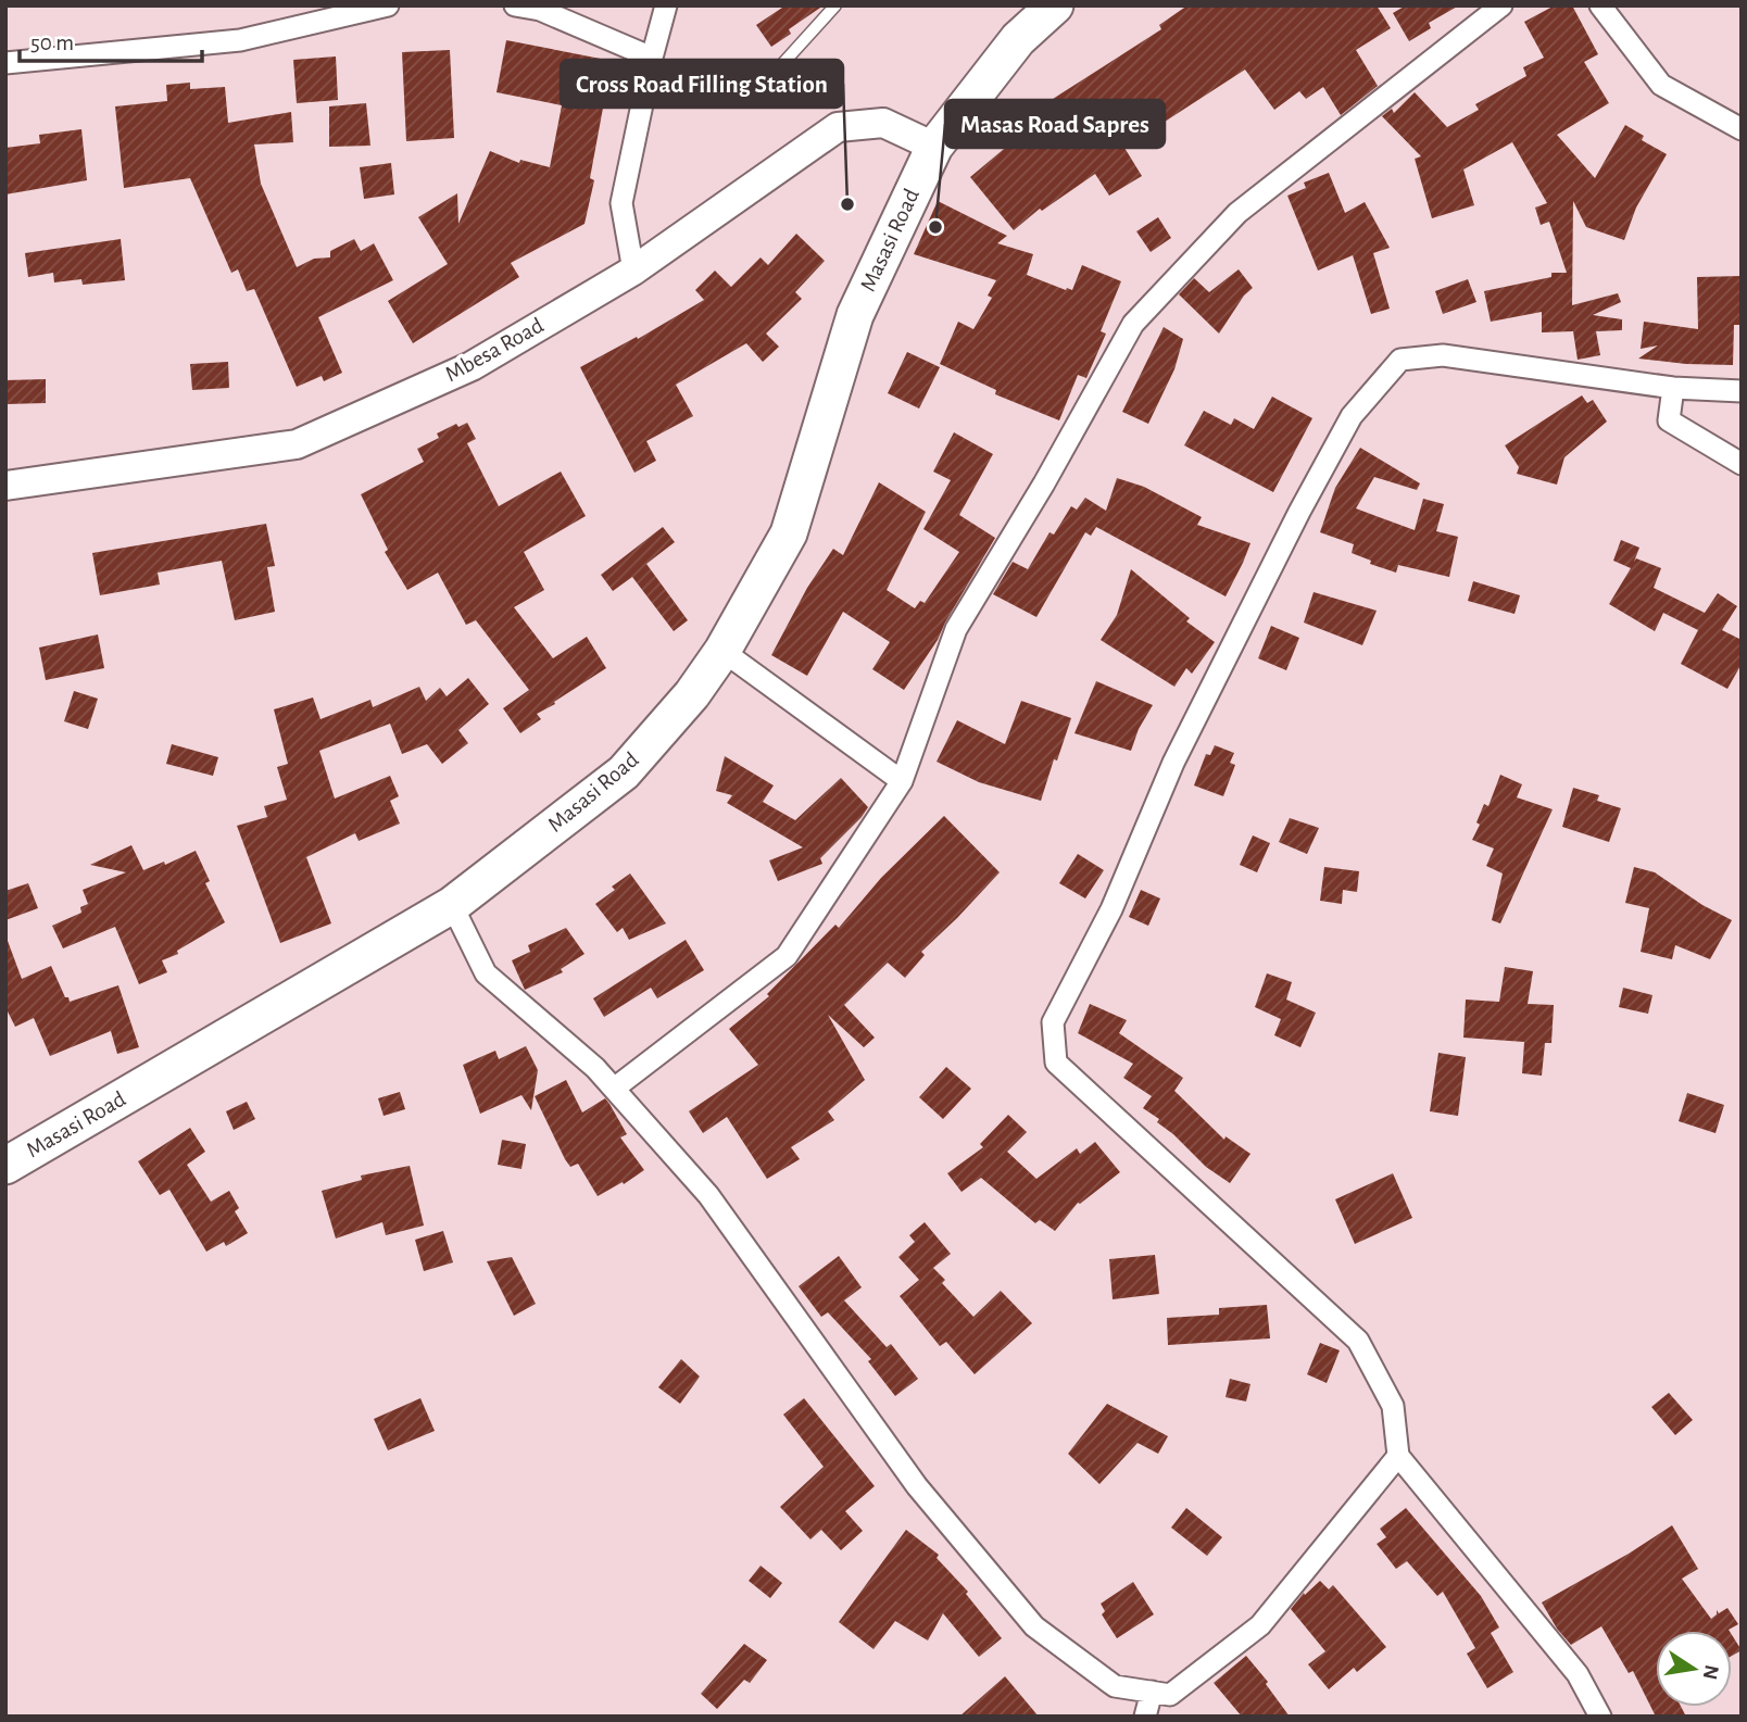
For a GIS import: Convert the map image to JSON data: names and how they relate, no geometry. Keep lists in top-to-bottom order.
{
  "streets": {
    "highway": ["Masasi Road"],
    "main road": ["Mbesa Road"]
  },
  "crossings": [
    ["Masasi Road", "Mbesa Road"]
  ],
  "places": ["Cross Road Filling Station", "Masas Road Sapres"],
  "scale_bar": "50 m",
  "north": "right"
}
